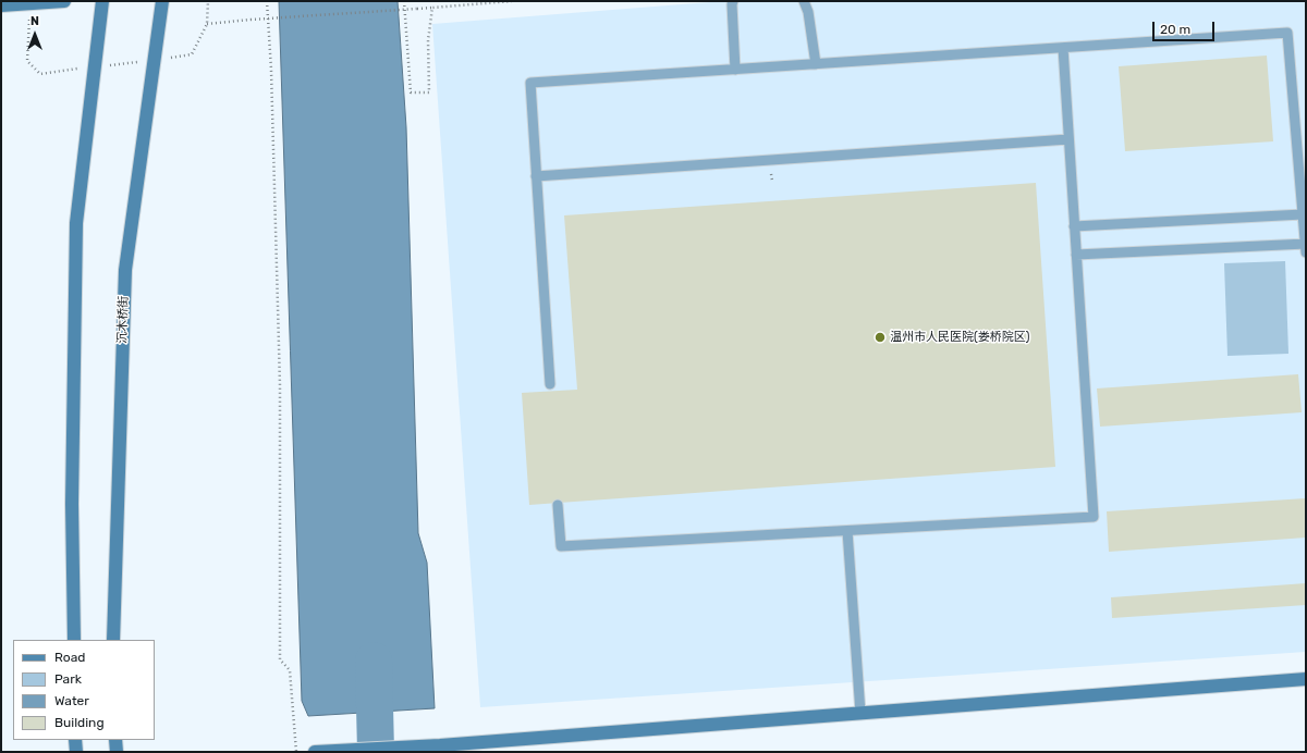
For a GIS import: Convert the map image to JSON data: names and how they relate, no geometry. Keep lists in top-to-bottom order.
{
  "streets": {
    "street": ["沉木桥街"]
  },
  "places": ["温州市人民医院(娄桥院区)"],
  "legend": [
    "Road",
    "Park",
    "Water",
    "Building"
  ],
  "scale_bar": "20 m",
  "north": "top"
}
